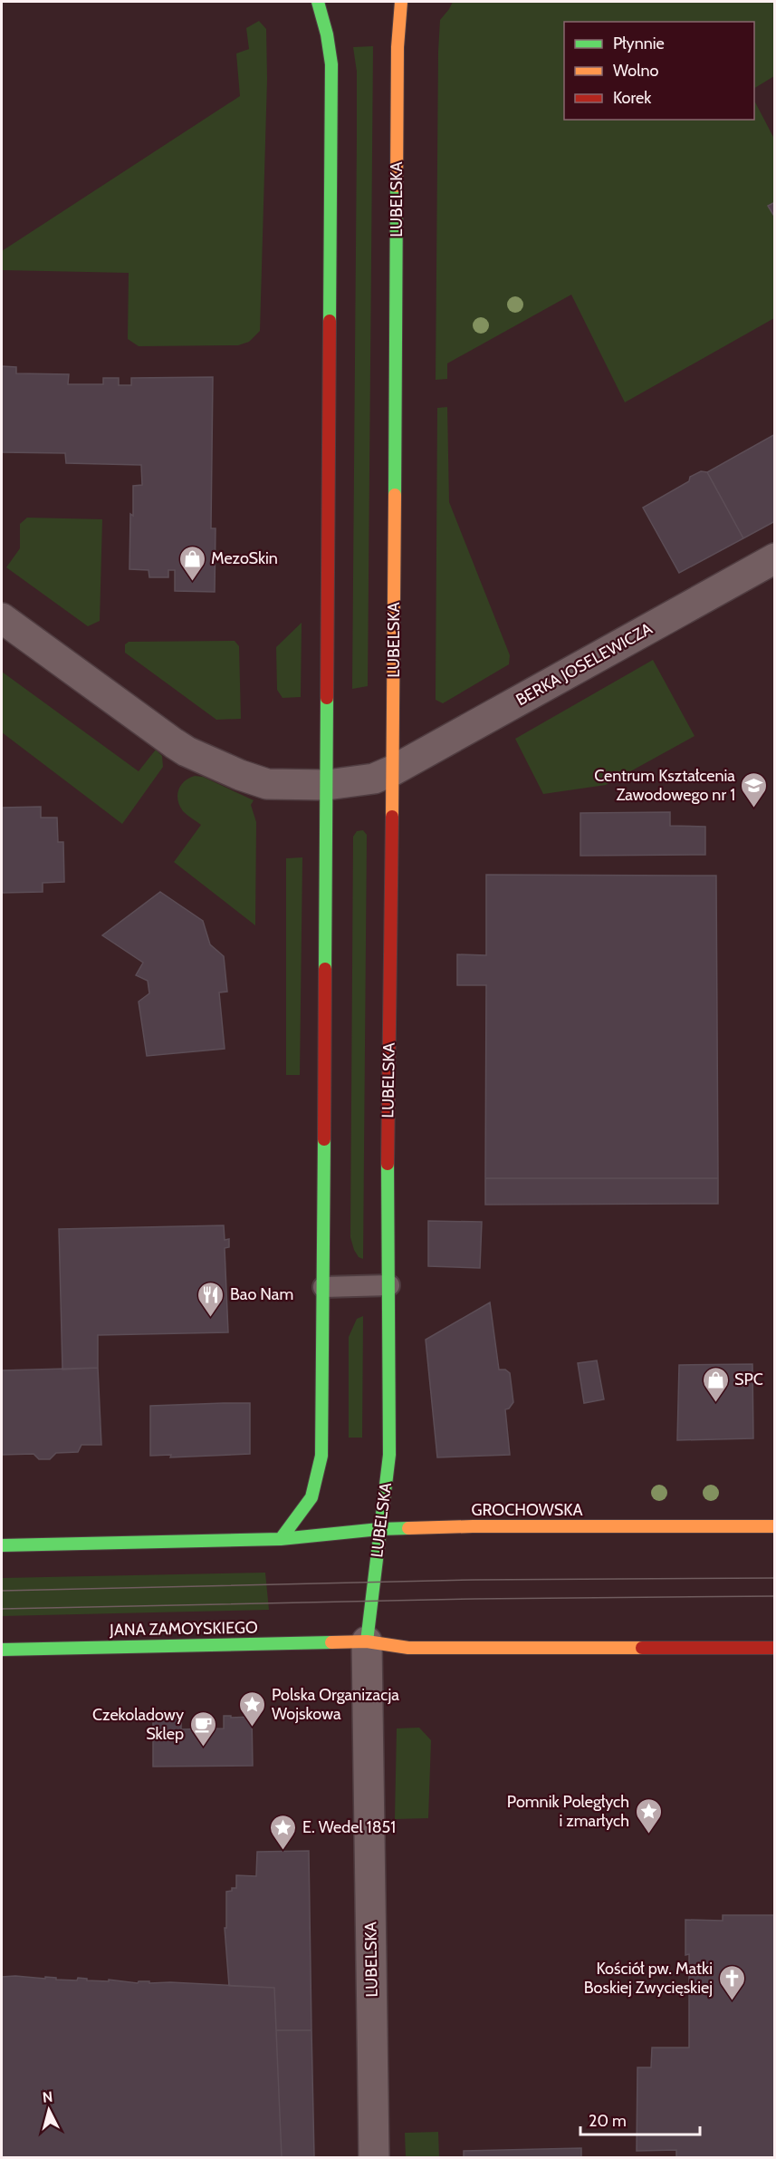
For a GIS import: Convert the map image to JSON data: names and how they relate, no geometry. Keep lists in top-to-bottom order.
{
  "streets": {
    "street": [
      "LUBELSKA",
      "BERKA JOSELEWICZA",
      "GROCHOWSKA",
      "JANA ZAMOYSKIEGO"
    ]
  },
  "crossings": [
    ["LUBELSKA", "BERKA JOSELEWICZA"],
    ["LUBELSKA", "GROCHOWSKA"],
    ["LUBELSKA", "JANA ZAMOYSKIEGO"]
  ],
  "places": {
    "shop": ["MezoSkin", "SPC"],
    "school or university": ["Centrum Kształcenia Zawodowego nr 1"],
    "restaurant": ["Bao Nam"],
    "place": ["Polska Organizacja Wojskowa", "Pomnik Poległych i zmarłych", "E. Wedel 1851"],
    "cafe": ["Czekoladowy Sklep"],
    "church": ["Kościół pw. Matki Boskiej Zwycięskiej"]
  },
  "legend": ["Płynnie", "Wolno", "Korek"],
  "scale_bar": "20 m",
  "north": "top"
}
